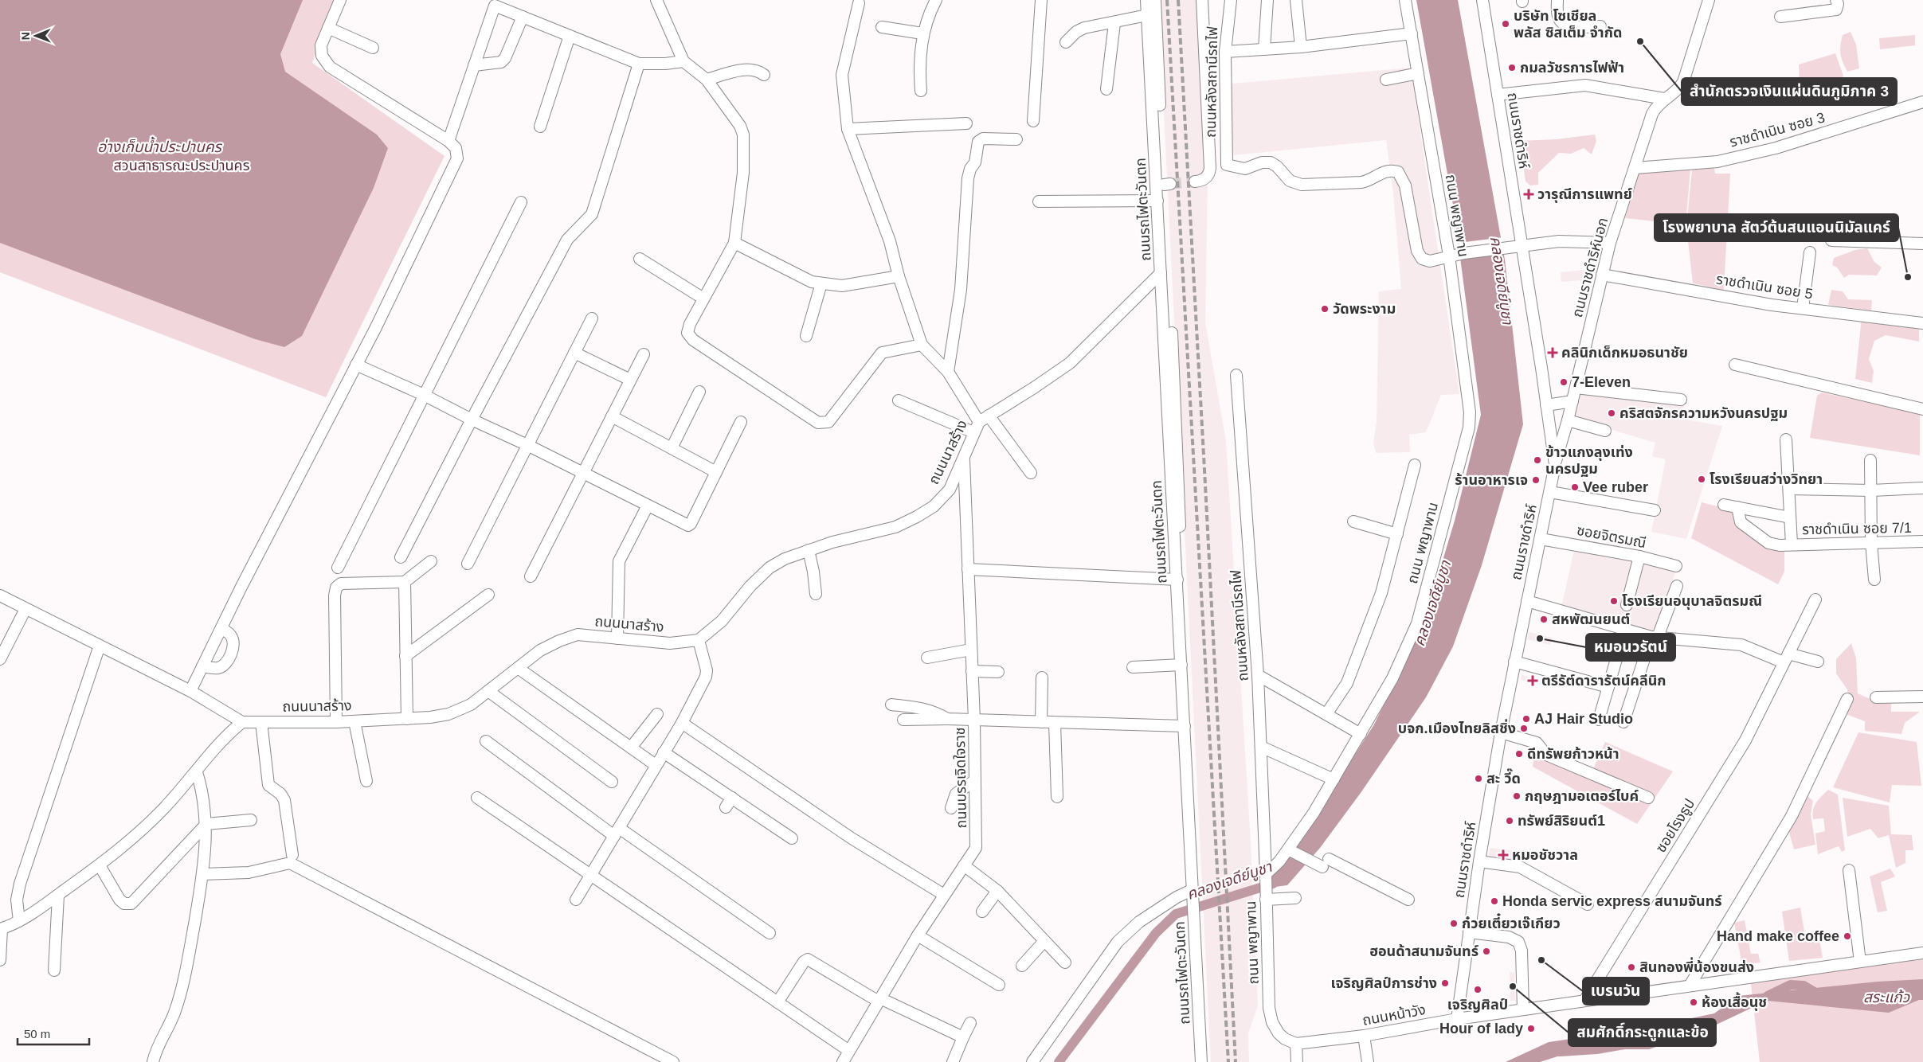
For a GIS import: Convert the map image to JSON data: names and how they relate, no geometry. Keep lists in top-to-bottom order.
{
  "streets": {
    "street": [
      "ถนนหลังสถานีรถไฟ",
      "ราชดำเนิน ซอย 3",
      "ถนนราชดำริห์",
      "ถนนรถไฟตะวันตก",
      "ถนน พญาพาน",
      "ถนนราชดำริห์นอก",
      "ราชดำเนิน ซอย 5",
      "ถนนนาสร้าง",
      "ราชดำเนิน ซอย 7/1",
      "ซอยจิตรมณี",
      "ถนนบรรเจิดใจราช",
      "ซอยโรงธูป",
      "ถนนหน้าวัง"
    ]
  },
  "crossings": [
    ["ถนนหลังสถานีรถไฟ", "ถนน พญาพาน"],
    ["ราชดำเนิน ซอย 3", "ถนนราชดำริห์นอก"],
    ["ถนนราชดำริห์", "ถนนราชดำริห์นอก"],
    ["ถนนราชดำริห์", "ซอยจิตรมณี"],
    ["ถนนราชดำริห์", "ถนนหน้าวัง"],
    ["ถนนรถไฟตะวันตก", "ถนนนาสร้าง"],
    ["ถนน พญาพาน", "ถนนหน้าวัง"],
    ["ถนนราชดำริห์นอก", "ราชดำเนิน ซอย 5"],
    ["ถนนนาสร้าง", "ถนนบรรเจิดใจราช"],
    ["ซอยโรงธูป", "ถนนหน้าวัง"]
  ],
  "water": ["อ่างเก็บน้ำประปานคร", "คลองเจดีย์บูชา", "สระแก้ว"],
  "parks": ["สวนสาธารณะประปานคร"],
  "places": {
    "other": [
      "บริษัท โซเชียล พลัส ซิสเต็ม จำกัด",
      "สำนักตรวจเงินแผ่นดินภูมิภาค 3",
      "กมลวัชรการไฟฟ้า",
      "โรงพยาบาล สัตว์ต้นสนแอนนิมัลแคร์",
      "วัดพระงาม",
      "7-Eleven",
      "คริสตจักรความหวังนครปฐม",
      "ข้าวแกงลุงเท่ง นครปฐม",
      "โรงเรียนสว่างวิทยา",
      "ร้านอาหารเจ",
      "Vee ruber",
      "โรงเรียนอนุบาลจิตรมณี",
      "สหพัฒนยนต์",
      "หมอนวรัตน์",
      "AJ Hair Studio",
      "บจก.เมืองไทยลิสชิ่ง",
      "ดีทรัพยก้าวหน้า",
      "สะ วี๊ด",
      "กฤษฎามอเตอร์ไบค์",
      "ทรัพย์สิริยนต์1",
      "Honda servic express สนามจันทร์",
      "ก๋วยเตี๋ยวเจ๊เกียว",
      "Hand make coffee",
      "ฮอนด้าสนามจันทร์",
      "เบรนวัน",
      "สินทองพี่น้องขนส่ง",
      "เจริญศิลป์การช่าง",
      "สมศักดิ์กระดูกและข้อ",
      "เจริญศิลป์",
      "ห้องเสื้อนุช",
      "Hour of lady"
    ],
    "health": [
      "วารุณีการแพทย์",
      "คลินิกเด็กหมอธนาชัย",
      "ตรีรัต์ดารารัตน์คลีนิก",
      "หมอชัชวาล"
    ]
  },
  "scale_bar": "50 m",
  "north": "left"
}
